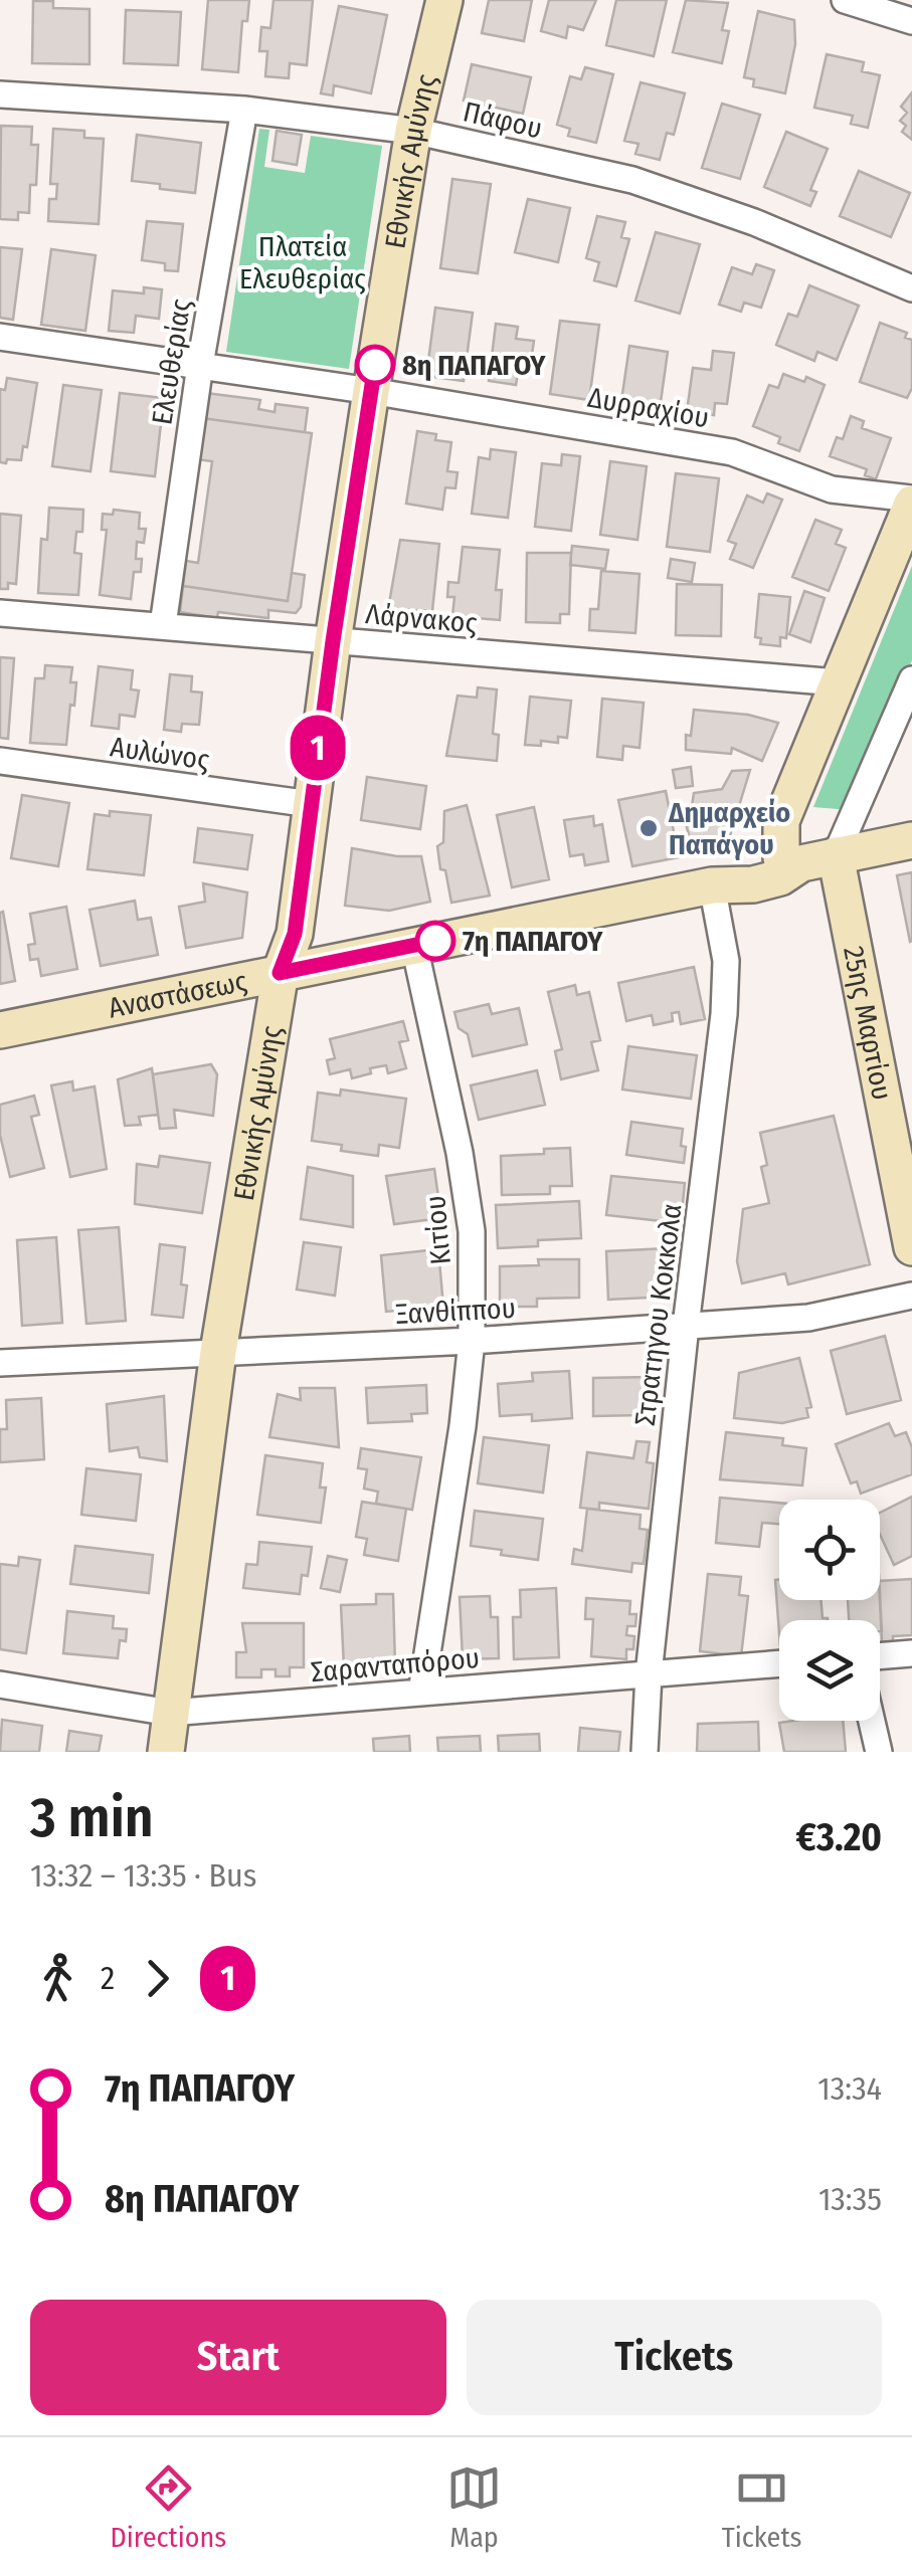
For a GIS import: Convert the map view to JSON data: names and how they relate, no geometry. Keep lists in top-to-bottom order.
{
  "streets": {
    "street": [
      "Πάφου",
      "Εθνικής Αμύνης",
      "Ελευθερίας",
      "Δυρραχίου",
      "Λάρνακος",
      "Αυλώνος",
      "Αναστάσεως",
      "25ης Μαρτίου",
      "Κιτίου",
      "Ξανθίππου",
      "Στρατηγου Κοκκολα",
      "Σαρανταπόρου"
    ]
  },
  "crossings": [
    ["Πάφου", "Εθνικής Αμύνης"],
    ["Πάφου", "Ελευθερίας"],
    ["Εθνικής Αμύνης", "Δυρραχίου"],
    ["Εθνικής Αμύνης", "Λάρνακος"],
    ["Εθνικής Αμύνης", "Αυλώνος"],
    ["Εθνικής Αμύνης", "Αναστάσεως"],
    ["Εθνικής Αμύνης", "Ξανθίππου"],
    ["Εθνικής Αμύνης", "Σαρανταπόρου"],
    ["Ελευθερίας", "Δυρραχίου"],
    ["Ελευθερίας", "Λάρνακος"],
    ["Δυρραχίου", "25ης Μαρτίου"],
    ["Λάρνακος", "25ης Μαρτίου"],
    ["Αναστάσεως", "25ης Μαρτίου"],
    ["Αναστάσεως", "Κιτίου"],
    ["Αναστάσεως", "Στρατηγου Κοκκολα"],
    ["Κιτίου", "Ξανθίππου"],
    ["Κιτίου", "Σαρανταπόρου"],
    ["Ξανθίππου", "Στρατηγου Κοκκολα"],
    ["Στρατηγου Κοκκολα", "Σαρανταπόρου"]
  ],
  "parks": ["Πλατεία Ελευθερίας"],
  "places": ["8η ΠΑΠΑΓΟΥ", "Δημαρχείο Παπάγου", "7η ΠΑΠΑΓΟΥ"],
  "lines": ["bus line 1"],
  "page": {
    "on_map": "1",
    "heading": ["3 min", "13:32 – 13:35 · Bus", "€3.20"],
    "legs": ["2", "1"],
    "list": [
      {
        "name": "7η ΠΑΠΑΓΟΥ",
        "value": "13:34"
      },
      {
        "name": "8η ΠΑΠΑΓΟΥ",
        "value": "13:35"
      }
    ],
    "buttons": ["Start", "Tickets"],
    "tabs": ["Directions", "Map", "Tickets"]
  }
}
